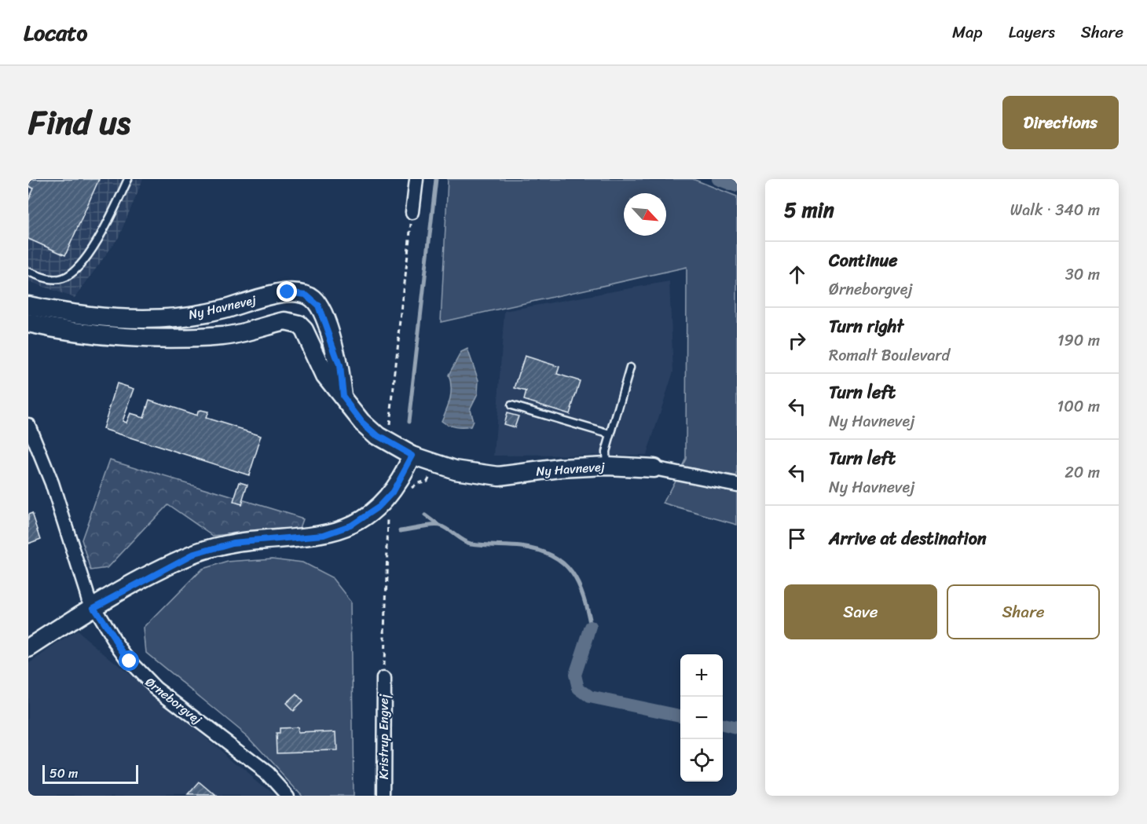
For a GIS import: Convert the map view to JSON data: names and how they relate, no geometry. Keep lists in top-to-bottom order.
{
  "streets": {
    "street": ["Ny Havnevej", "Ørneborgvej", "Kristrup Engvej"]
  },
  "scale_bar": "50 m",
  "north": "bottom right",
  "page": {
    "header": "Locato",
    "nav": ["Map", "Layers", "Share"],
    "title": "Find us",
    "buttons": [
      "Directions",
      ["Save", "Share"]
    ],
    "heading": ["5 min", "Walk · 340 m"],
    "list": [
      ["Continue", "Ørneborgvej", "30 m"],
      ["Turn right", "Romalt Boulevard", "190 m"],
      ["Turn left", "Ny Havnevej", "100 m"],
      ["Turn left", "Ny Havnevej", "20 m"],
      "Arrive at destination"
    ],
    "map_buttons": ["+", "−"],
    "scale": "50 m"
  }
}
